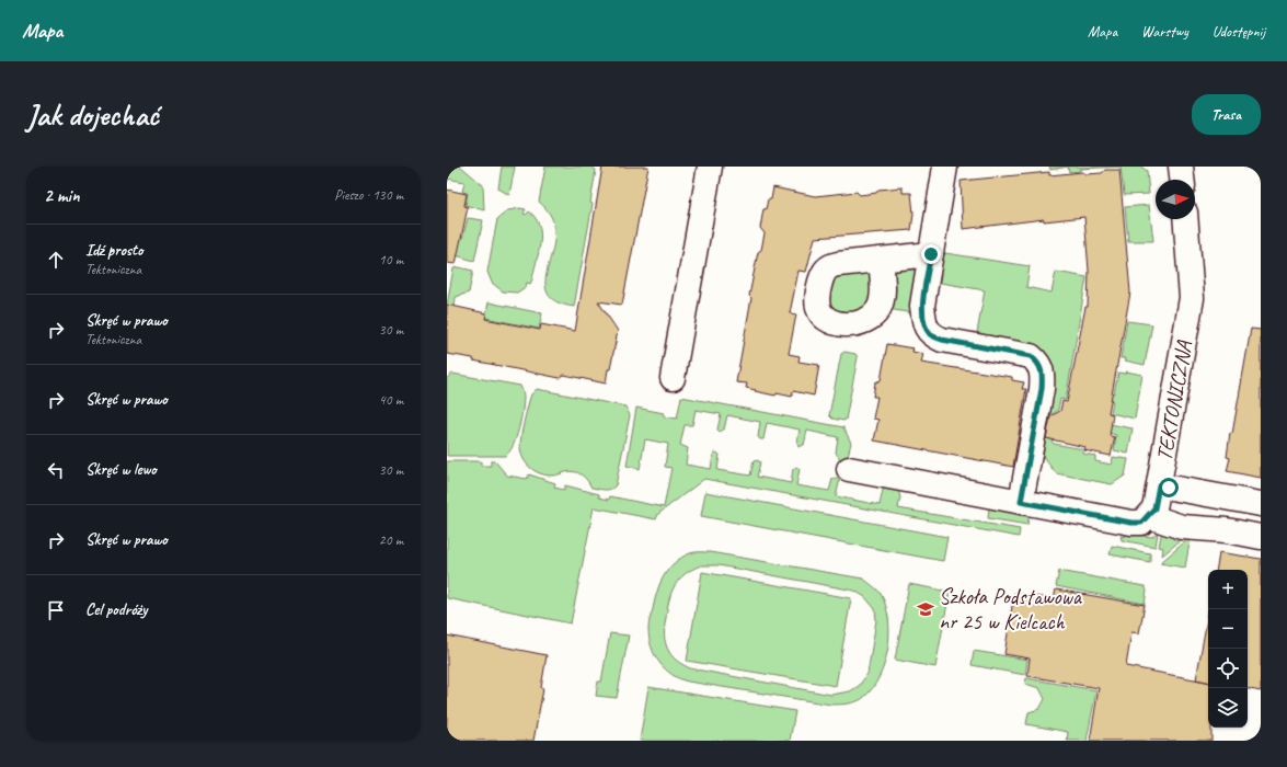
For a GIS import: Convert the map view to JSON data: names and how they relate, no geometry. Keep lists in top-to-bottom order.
{
  "streets": {
    "street": ["TEKTONICZNA"]
  },
  "places": {
    "school or university": ["Szkoła Podstawowa nr 25 w Kielcach"]
  },
  "north": "right",
  "page": {
    "header": "Mapa",
    "nav": ["Mapa", "Warstwy", "Udostępnij"],
    "buttons": "Trasa",
    "title": "Jak dojechać",
    "heading": ["2 min", "Pieszo · 130 m"],
    "list": [
      ["Idź prosto", "Tektoniczna", "10 m"],
      ["Skręć w prawo", "Tektoniczna", "30 m"],
      ["Skręć w prawo", "40 m"],
      ["Skręć w lewo", "30 m"],
      ["Skręć w prawo", "20 m"],
      "Cel podróży"
    ],
    "map_buttons": ["+", "−"]
  }
}
